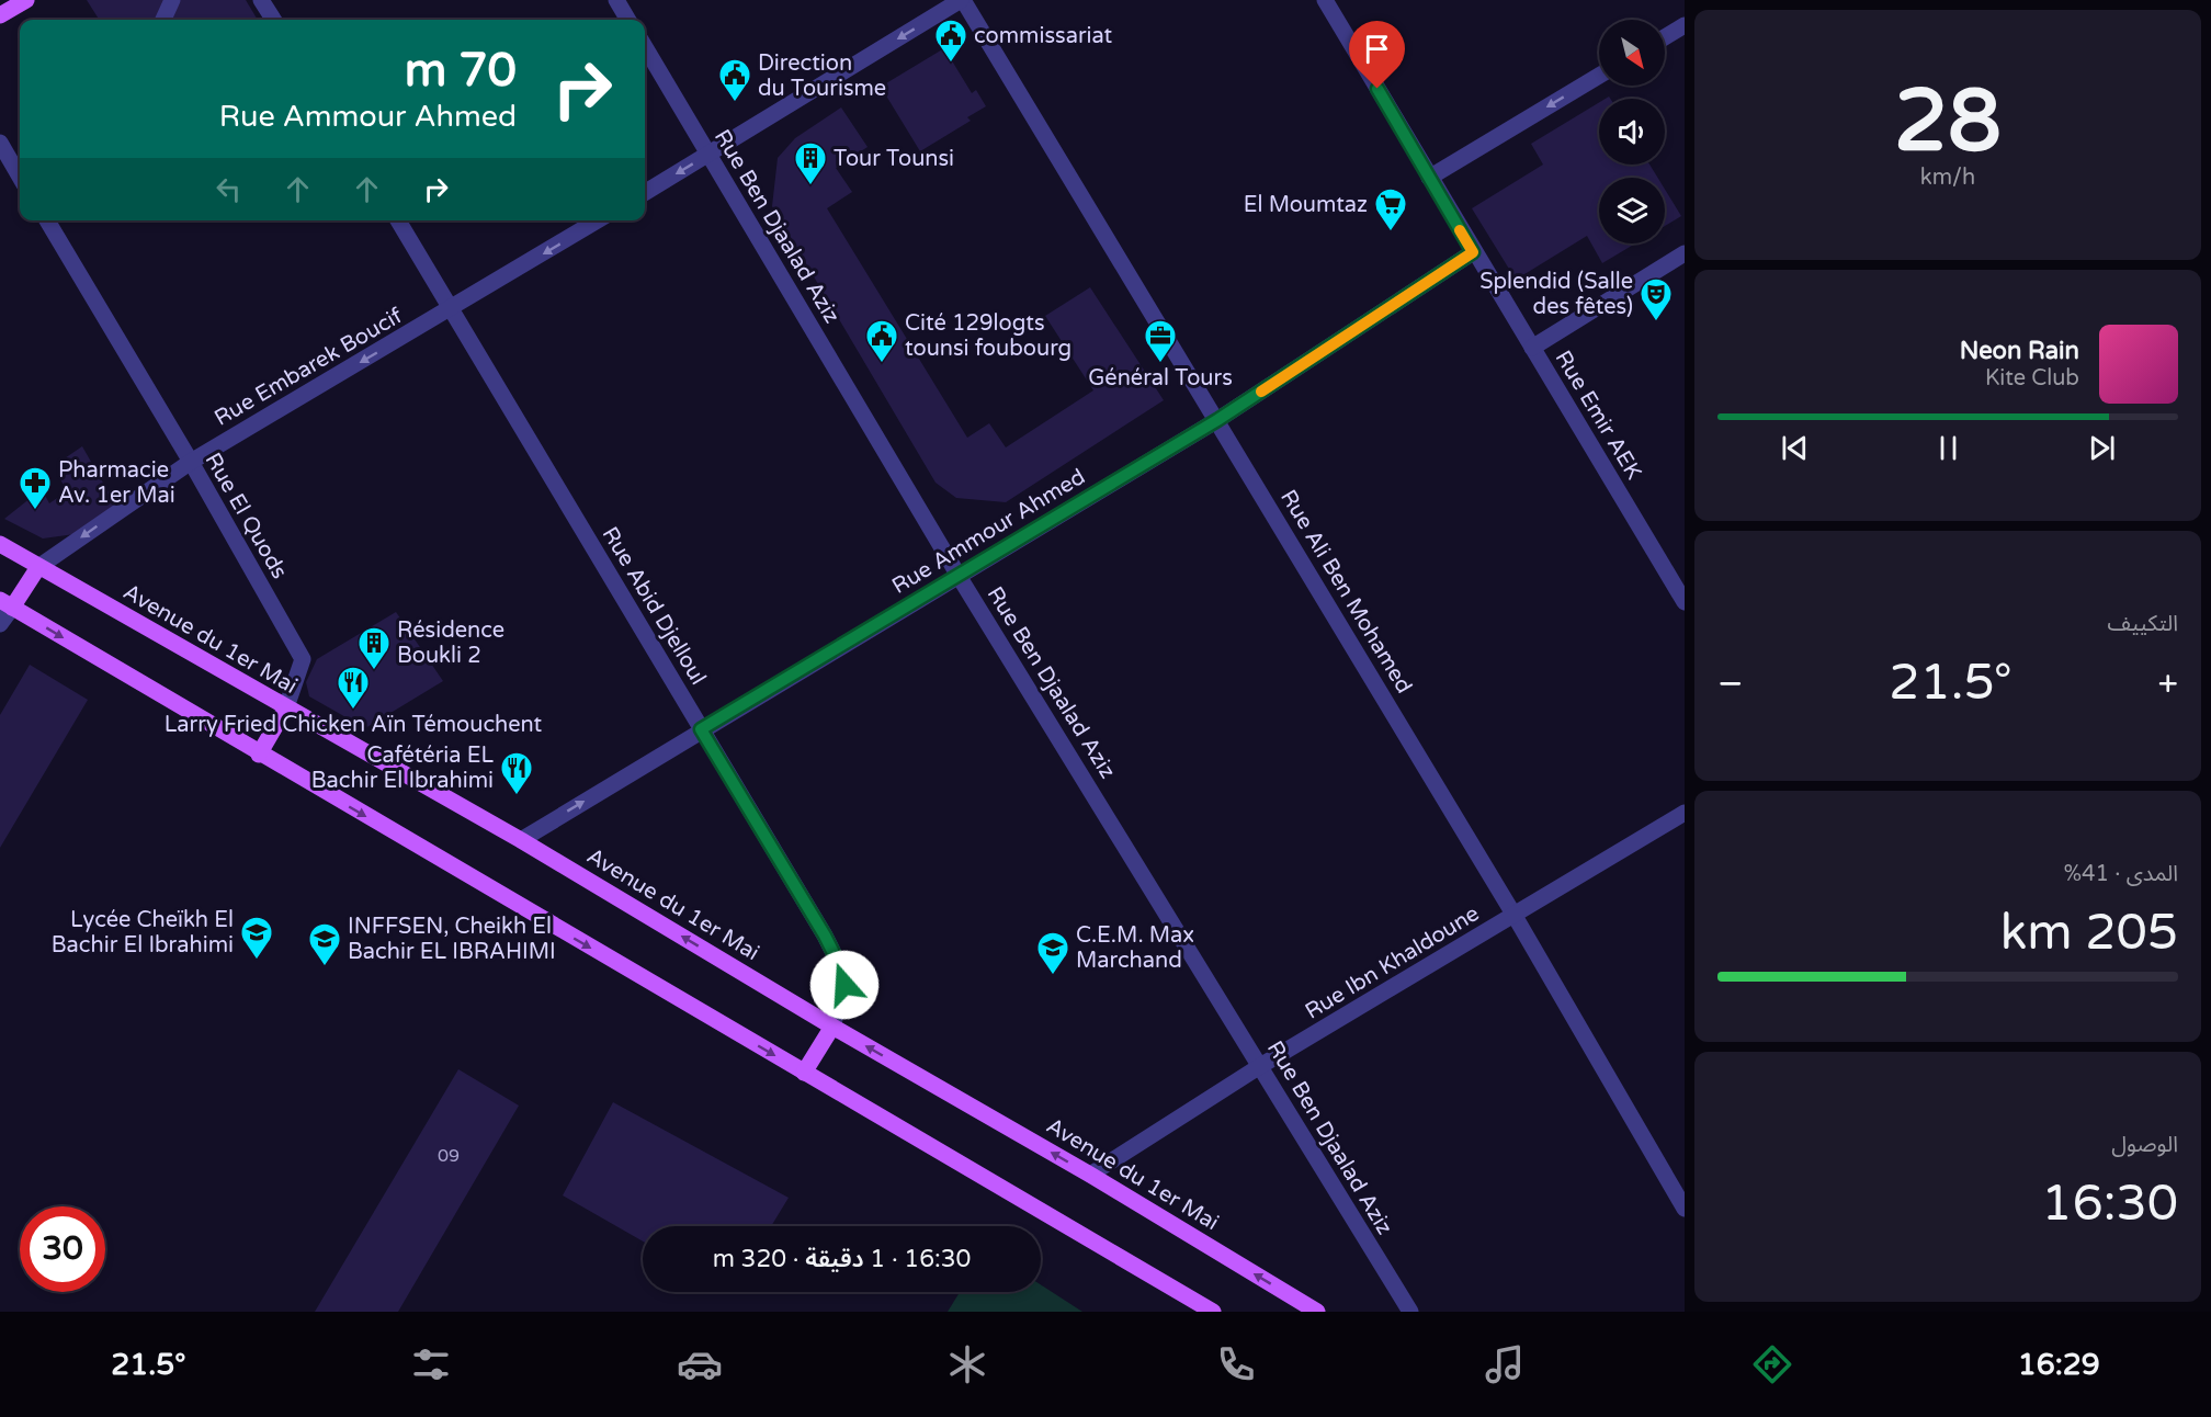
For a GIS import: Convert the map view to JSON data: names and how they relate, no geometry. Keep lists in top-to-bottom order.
{
  "streets": {
    "main road": ["Avenue du 1er Mai"],
    "street": [
      "Rue Ben Djaalad Aziz",
      "Rue Embarek Boucif",
      "Rue Emir AEK",
      "Rue El Quods",
      "Rue Ammour Ahmed",
      "Rue Ali Ben Mohamed",
      "Rue Abid Djelloul",
      "Rue Ibn Khaldoune"
    ]
  },
  "crossings": [
    ["Rue Ben Djaalad Aziz", "Rue Ammour Ahmed"],
    ["Rue Ben Djaalad Aziz", "Rue Ibn Khaldoune"],
    ["Rue Embarek Boucif", "Rue El Quods"],
    ["Rue Embarek Boucif", "Rue Abid Djelloul"],
    ["Rue Embarek Boucif", "Avenue du 1er Mai"],
    ["Rue Emir AEK", "Rue Ammour Ahmed"],
    ["Rue El Quods", "Avenue du 1er Mai"],
    ["Rue Ammour Ahmed", "Rue Ali Ben Mohamed"],
    ["Rue Ammour Ahmed", "Rue Abid Djelloul"],
    ["Rue Ammour Ahmed", "Avenue du 1er Mai"],
    ["Rue Ali Ben Mohamed", "Rue Ibn Khaldoune"],
    ["Rue Abid Djelloul", "Avenue du 1er Mai"],
    ["Avenue du 1er Mai", "Rue Ibn Khaldoune"]
  ],
  "one_way": ["Rue Embarek Boucif"],
  "places": {
    "public building": ["commissariat", "Direction du Tourisme", "Cité 129logts tounsi foubourg"],
    "building": ["Tour Tounsi", "Résidence Boukli 2"],
    "supermarket": ["El Moumtaz"],
    "theatre": ["Splendid (Salle des fêtes)"],
    "office": ["Général Tours"],
    "pharmacy": ["Pharmacie Av. 1er Mai"],
    "restaurant": ["Larry Fried Chicken Aïn Témouchent", "Cafétéria EL Bachir El Ibrahimi"],
    "school or university": ["Lycée Cheïkh El Bachir El Ibrahimi", "INFFSEN, Cheikh El Bachir EL IBRAHIMI", "C.E.M. Max Marchand"]
  },
  "house_numbers": ["09"],
  "north": "bottom right",
  "page": {
    "tile": [
      ["28", "km/h"],
      "التكييف",
      ["المدى · 41%", "205 km"],
      ["الوصول", "16:30"]
    ],
    "turn": ["70 m", "Rue Ammour Ahmed"],
    "song": ["Neon Rain", "Kite Club"],
    "heat": ["−", "21.5°", "+"],
    "limit": "30",
    "trip": "16:30 · 1 دقيقة · 320 m",
    "tabs": ["16:29", "21.5°"]
  }
}
